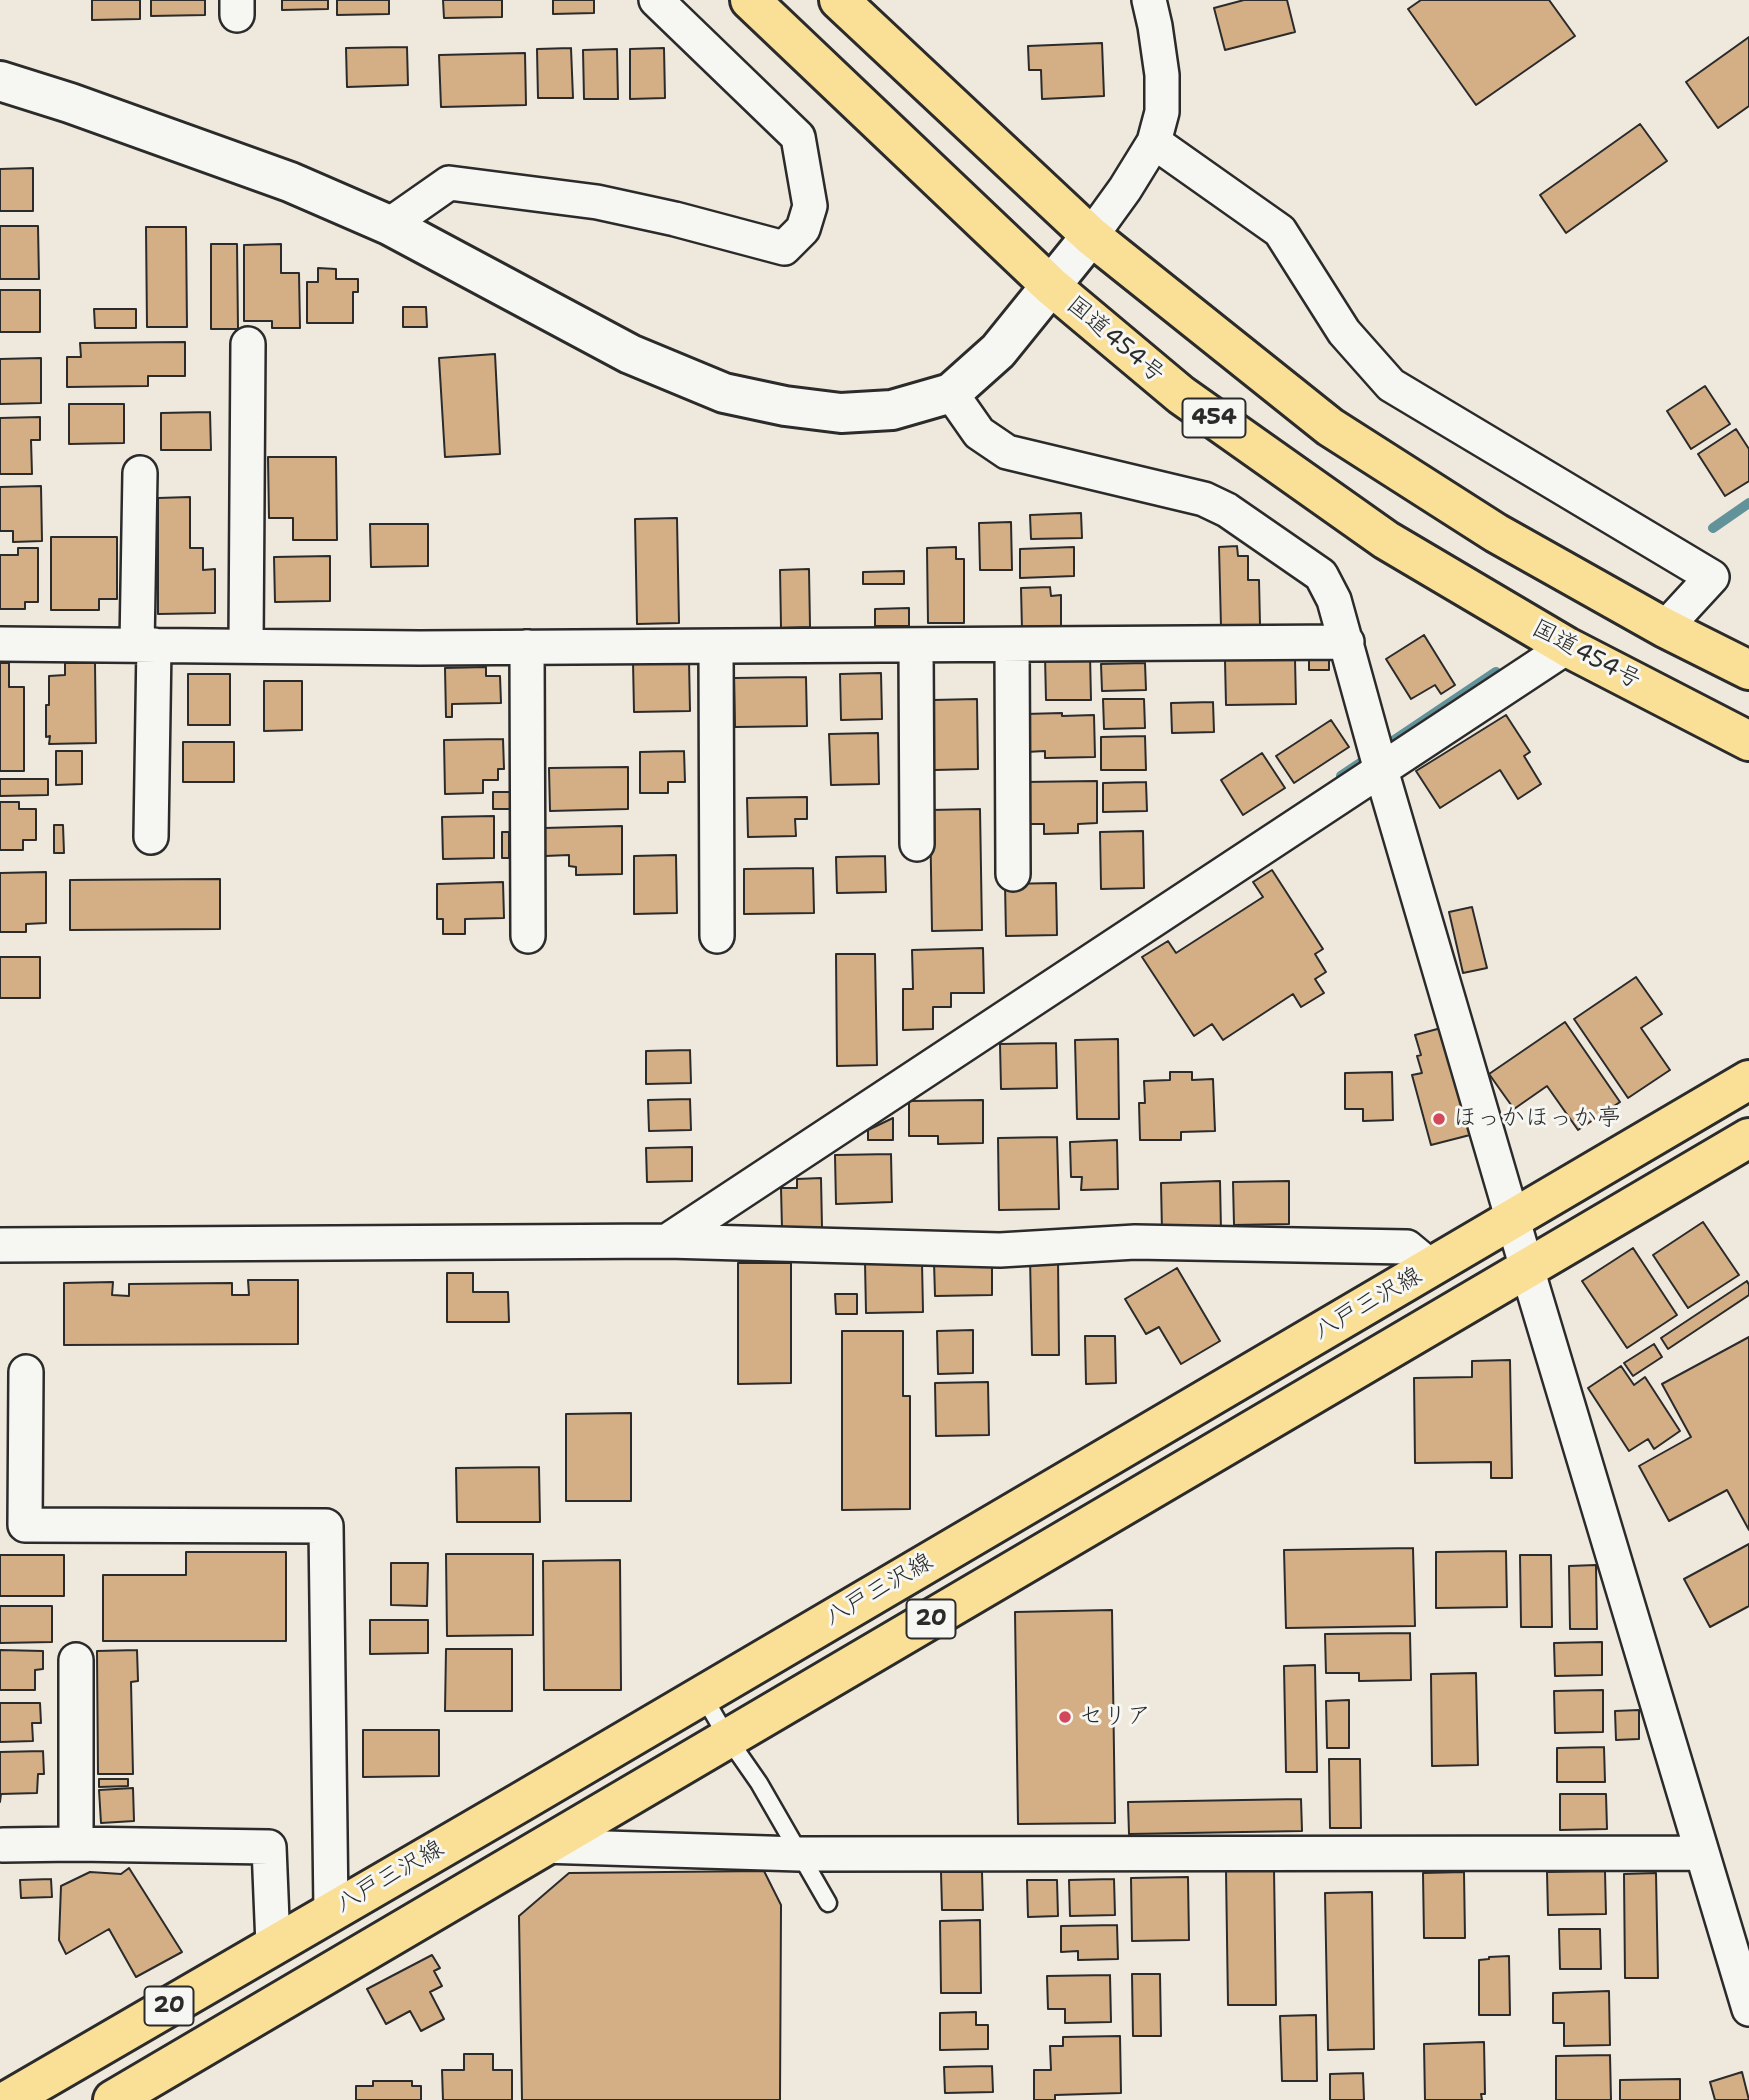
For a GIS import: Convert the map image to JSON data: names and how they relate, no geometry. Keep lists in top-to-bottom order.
{
  "streets": {
    "main road": [
      "国道454号",
      "454",
      "八戸三沢線",
      "20"
    ]
  },
  "places": ["ほっかほっか亭", "セリア"]
}
